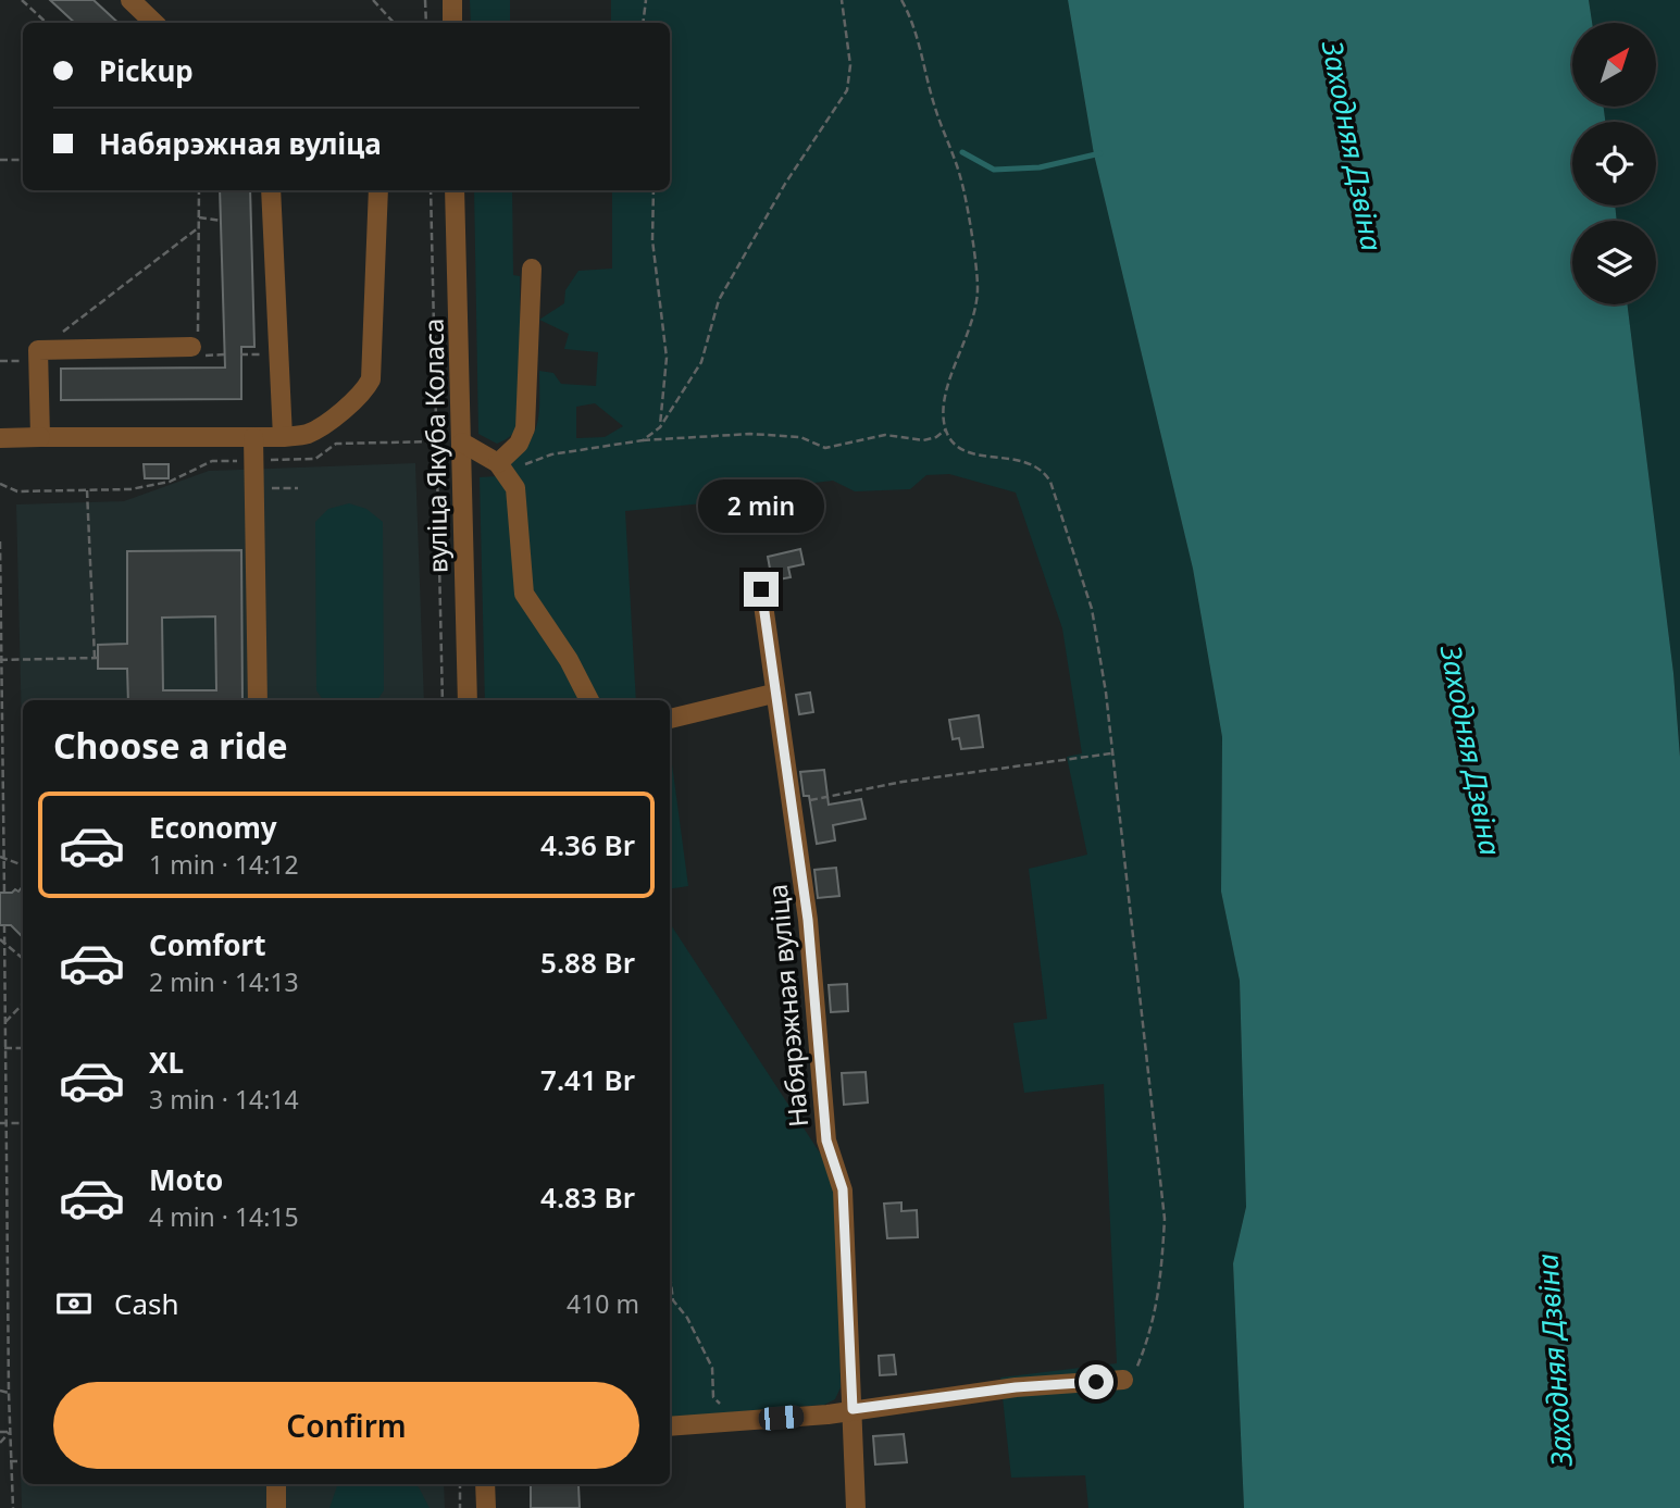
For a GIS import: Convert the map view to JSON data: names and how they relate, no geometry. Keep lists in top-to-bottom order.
{
  "streets": {
    "street": ["вуліца Якуба Коласа", "Набярэжная вуліца"]
  },
  "water": ["Заходняя Дзвіна"],
  "north": "top right",
  "page": {
    "banner": ["Pickup", "Набярэжная вуліца"],
    "bubble": "2 min",
    "heading": "Choose a ride",
    "list": [
      {
        "name": "Economy",
        "note": "1 min · 14:12",
        "value": "4.36 Br"
      },
      {
        "name": "Comfort",
        "note": "2 min · 14:13",
        "value": "5.88 Br"
      },
      {
        "name": "XL",
        "note": "3 min · 14:14",
        "value": "7.41 Br"
      },
      {
        "name": "Moto",
        "note": "4 min · 14:15",
        "value": "4.83 Br"
      }
    ],
    "pay": ["Cash", "410 m"],
    "buttons": "Confirm"
  }
}
